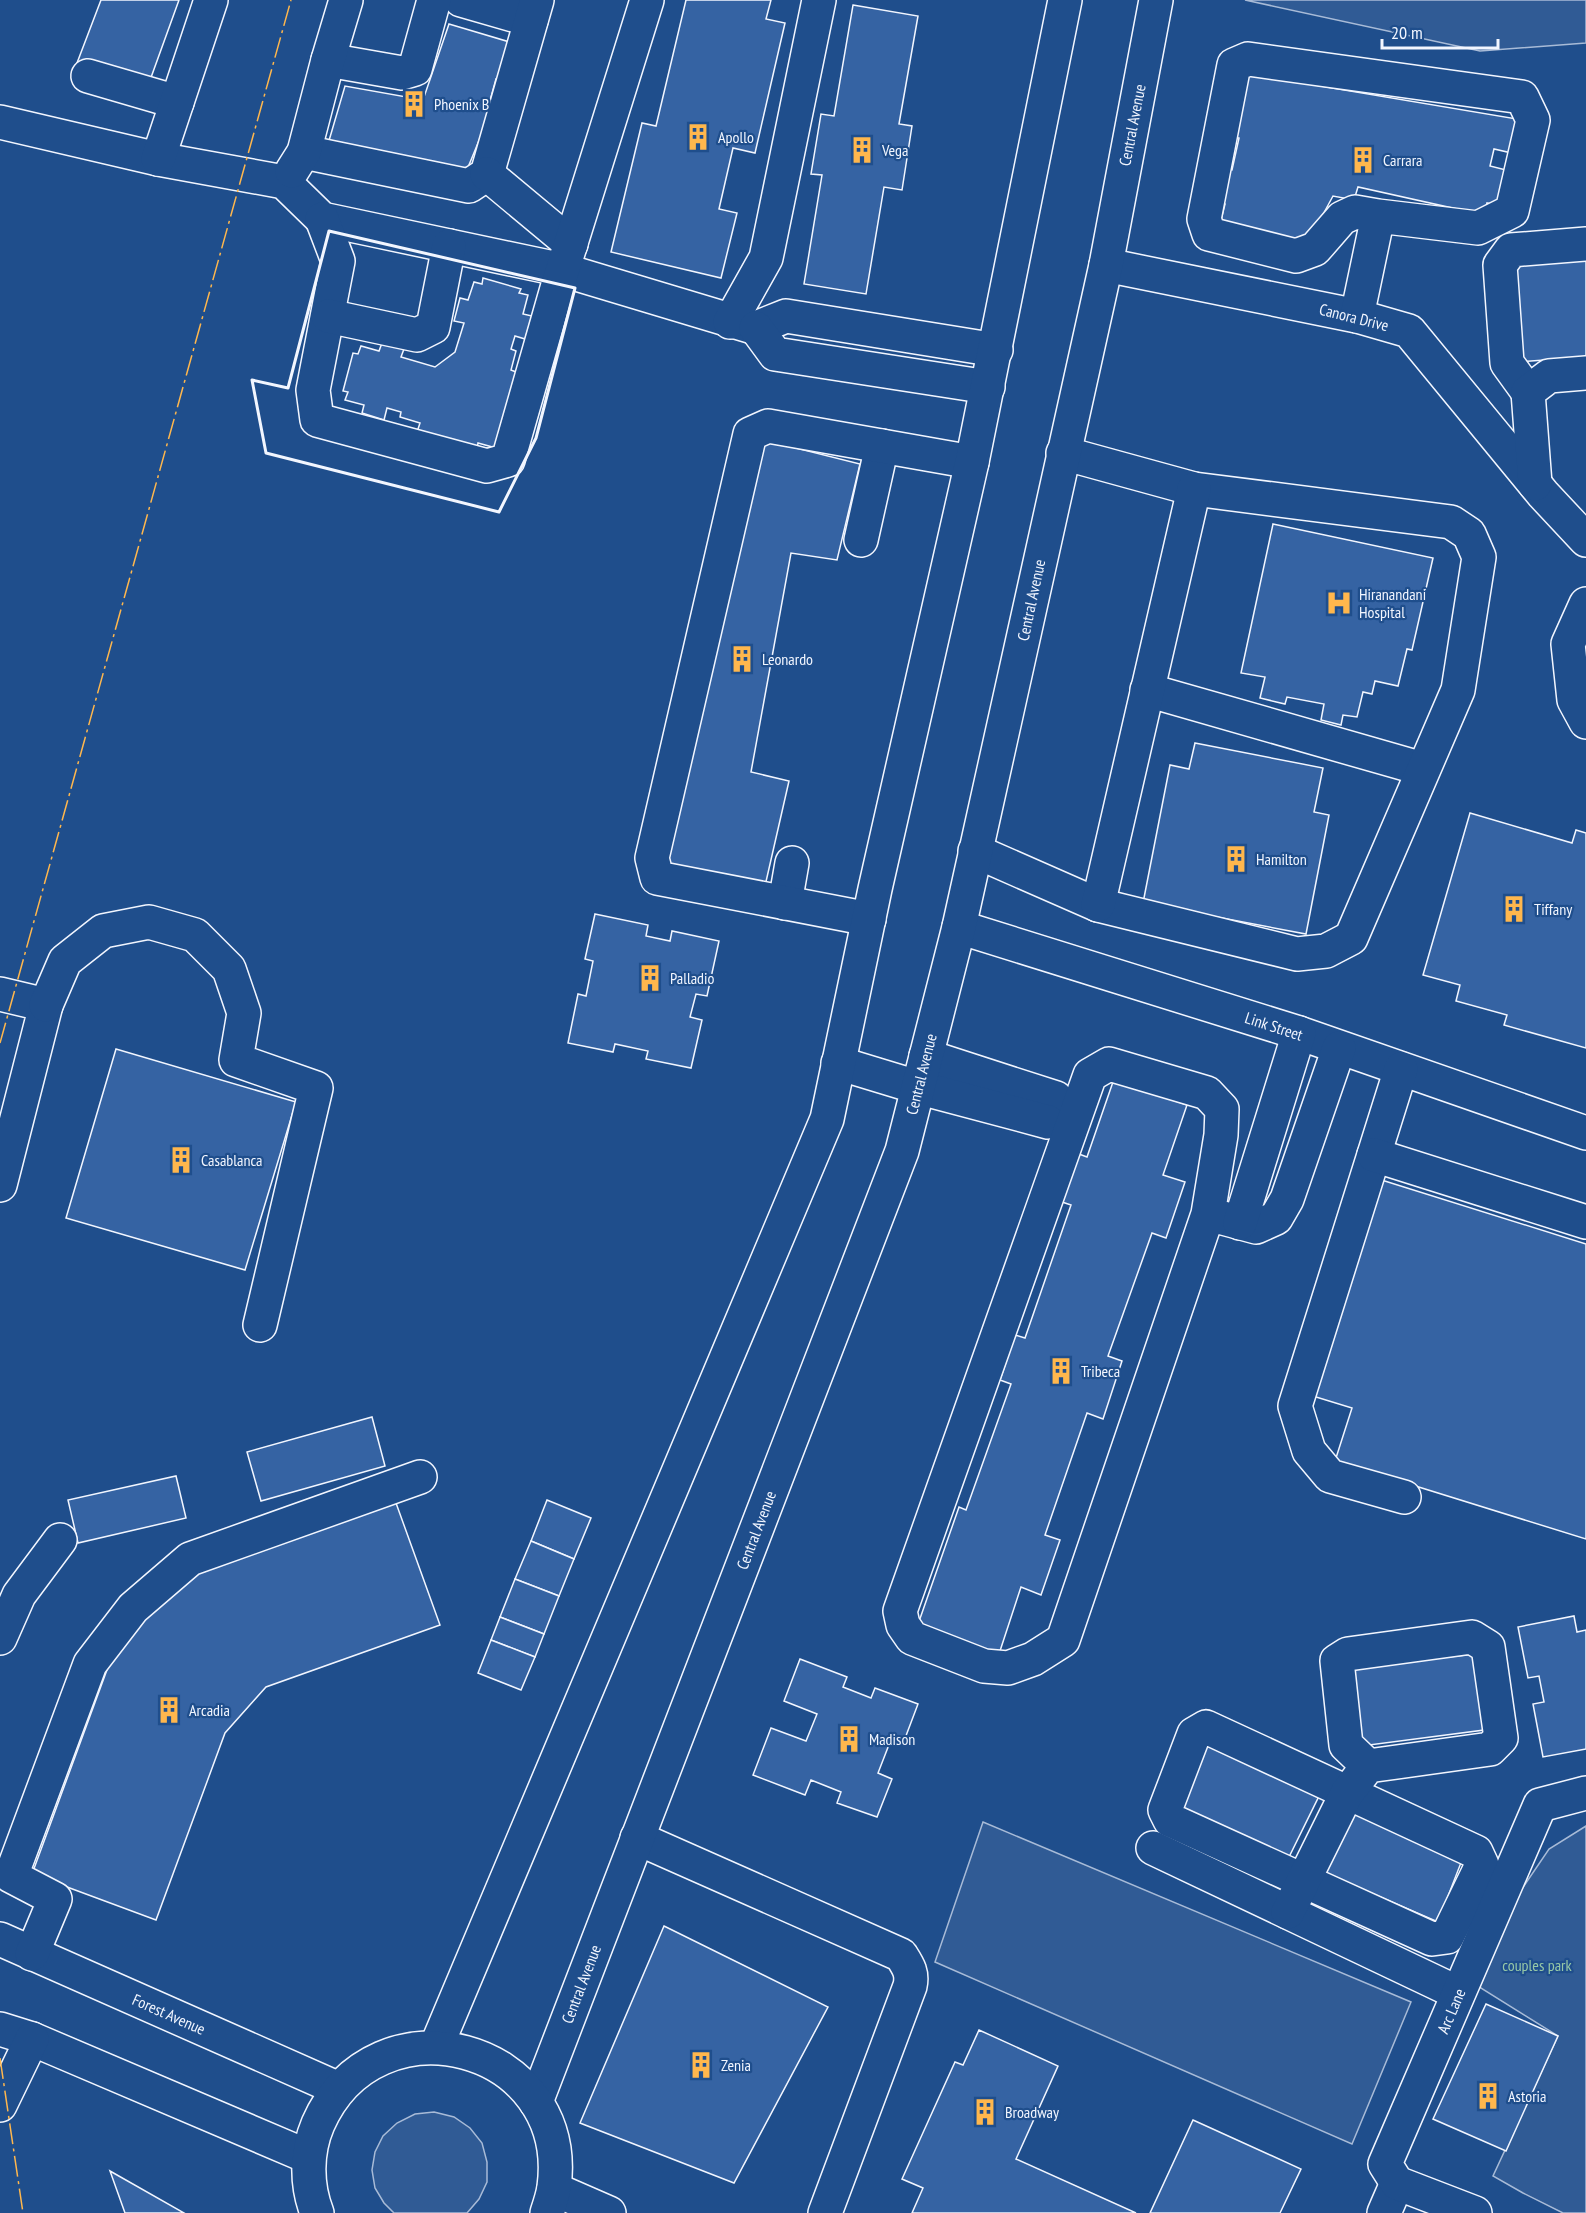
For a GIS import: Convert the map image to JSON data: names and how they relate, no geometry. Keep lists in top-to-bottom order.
{
  "streets": {
    "street": [
      "Central Avenue",
      "Canora Drive",
      "Link Street",
      "Arc Lane",
      "Forest Avenue"
    ]
  },
  "crossings": [
    ["Central Avenue", "Canora Drive"],
    ["Central Avenue", "Link Street"]
  ],
  "parks": ["couples park"],
  "places": {
    "building": [
      "Phoenix B",
      "Apollo",
      "Vega",
      "Carrara",
      "Leonardo",
      "Hamilton",
      "Tiffany",
      "Palladio",
      "Casablanca",
      "Tribeca",
      "Arcadia",
      "Madison",
      "Zenia",
      "Astoria",
      "Broadway"
    ],
    "hospital": ["Hiranandani Hospital"]
  },
  "scale_bar": "20 m"
}
